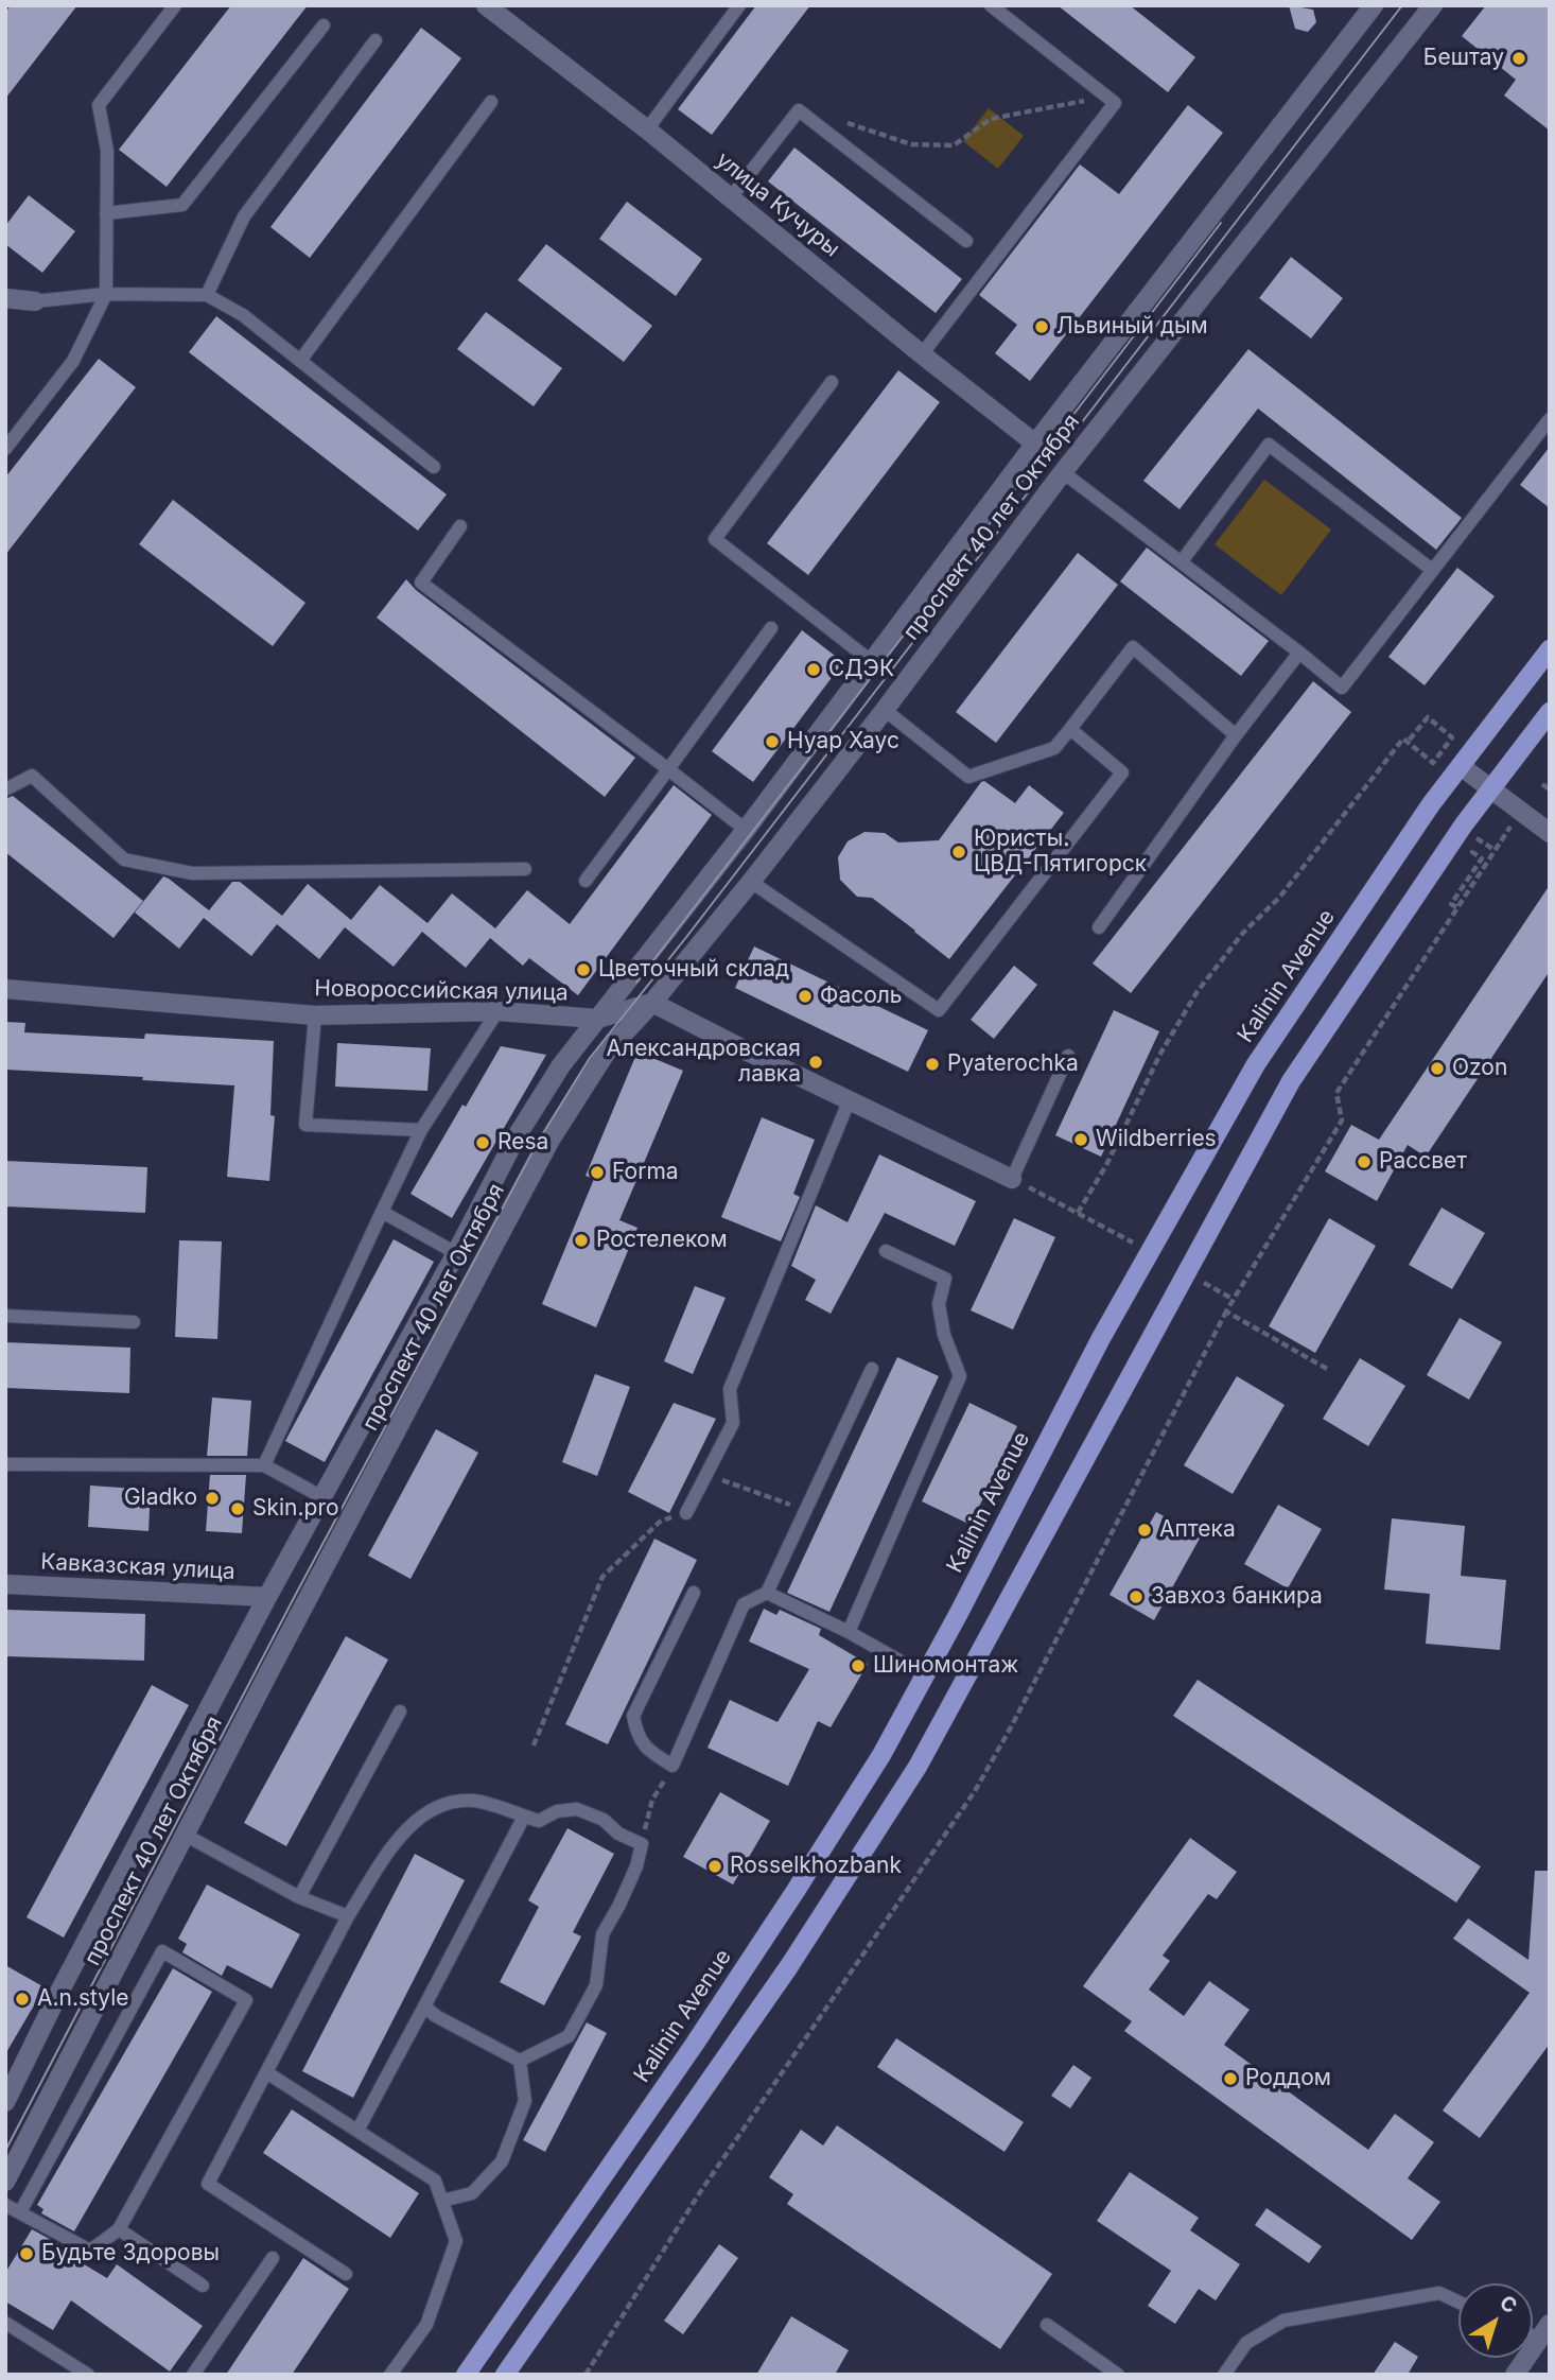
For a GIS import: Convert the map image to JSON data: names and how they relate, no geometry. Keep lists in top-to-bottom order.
{
  "streets": {
    "main road": ["Kalinin Avenue"],
    "street": [
      "улица Кучуры",
      "проспект 40 лет Октября",
      "Новороссийская улица",
      "Кавказская улица"
    ]
  },
  "crossings": [
    ["улица Кучуры", "проспект 40 лет Октября"],
    ["проспект 40 лет Октября", "Новороссийская улица"],
    ["проспект 40 лет Октября", "Кавказская улица"]
  ],
  "places": [
    "Бештау",
    "Львиный дым",
    "СДЭК",
    "Нуар Хаус",
    "Юристы. ЦВД-Пятигорск",
    "Цветочный склад",
    "Фасоль",
    "Александровская лавка",
    "Pyaterochka",
    "Ozon",
    "Wildberries",
    "Resa",
    "Рассвет",
    "Forma",
    "Ростелеком",
    "Gladko",
    "Skin.pro",
    "Аптека",
    "Завхоз банкира",
    "Шиномонтаж",
    "Rosselkhozbank",
    "A.n.style",
    "Роддом",
    "Будьте Здоровы"
  ],
  "north": "top right"
}
